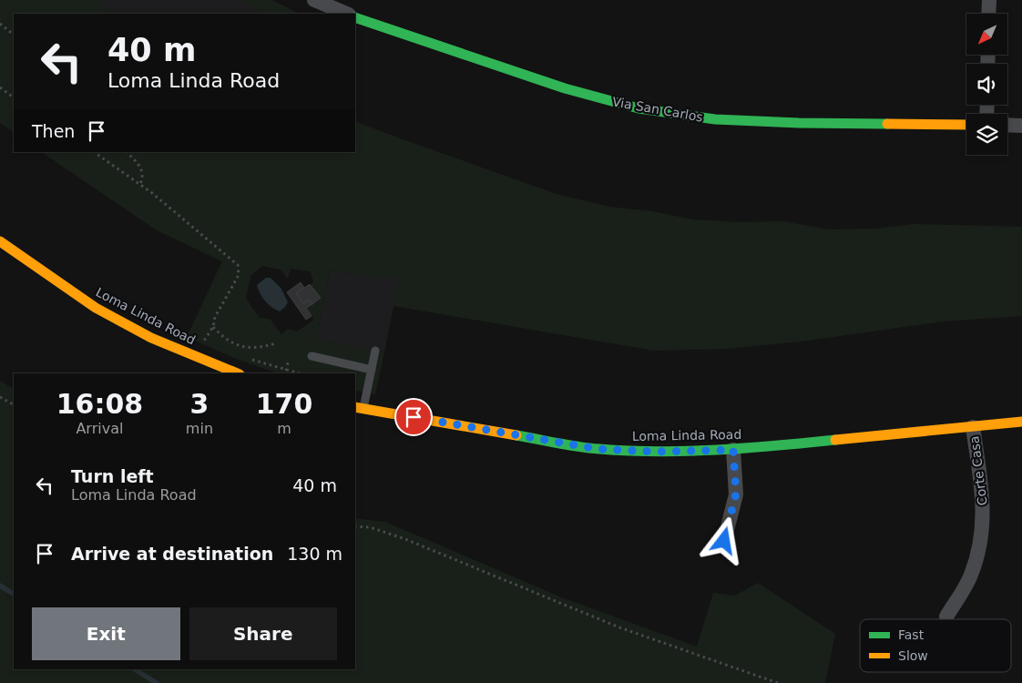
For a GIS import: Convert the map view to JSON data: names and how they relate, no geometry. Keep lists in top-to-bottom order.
{
  "streets": {
    "street": ["Via San Carlos", "Loma Linda Road", "Corte Casa"]
  },
  "crossings": [
    ["Loma Linda Road", "Corte Casa"]
  ],
  "legend": ["Fast", "Slow"],
  "north": "bottom left",
  "page": {
    "turn": ["40 m", "Loma Linda Road"],
    "then": "Then",
    "eta": [
      "16:08",
      "Arrival",
      "3",
      "min",
      "170",
      "m"
    ],
    "list": [
      {
        "name": "Turn left",
        "note": "Loma Linda Road",
        "value": "40 m"
      },
      {
        "name": "Arrive at destination",
        "value": "130 m"
      }
    ],
    "buttons": ["Exit", "Share"]
  }
}
